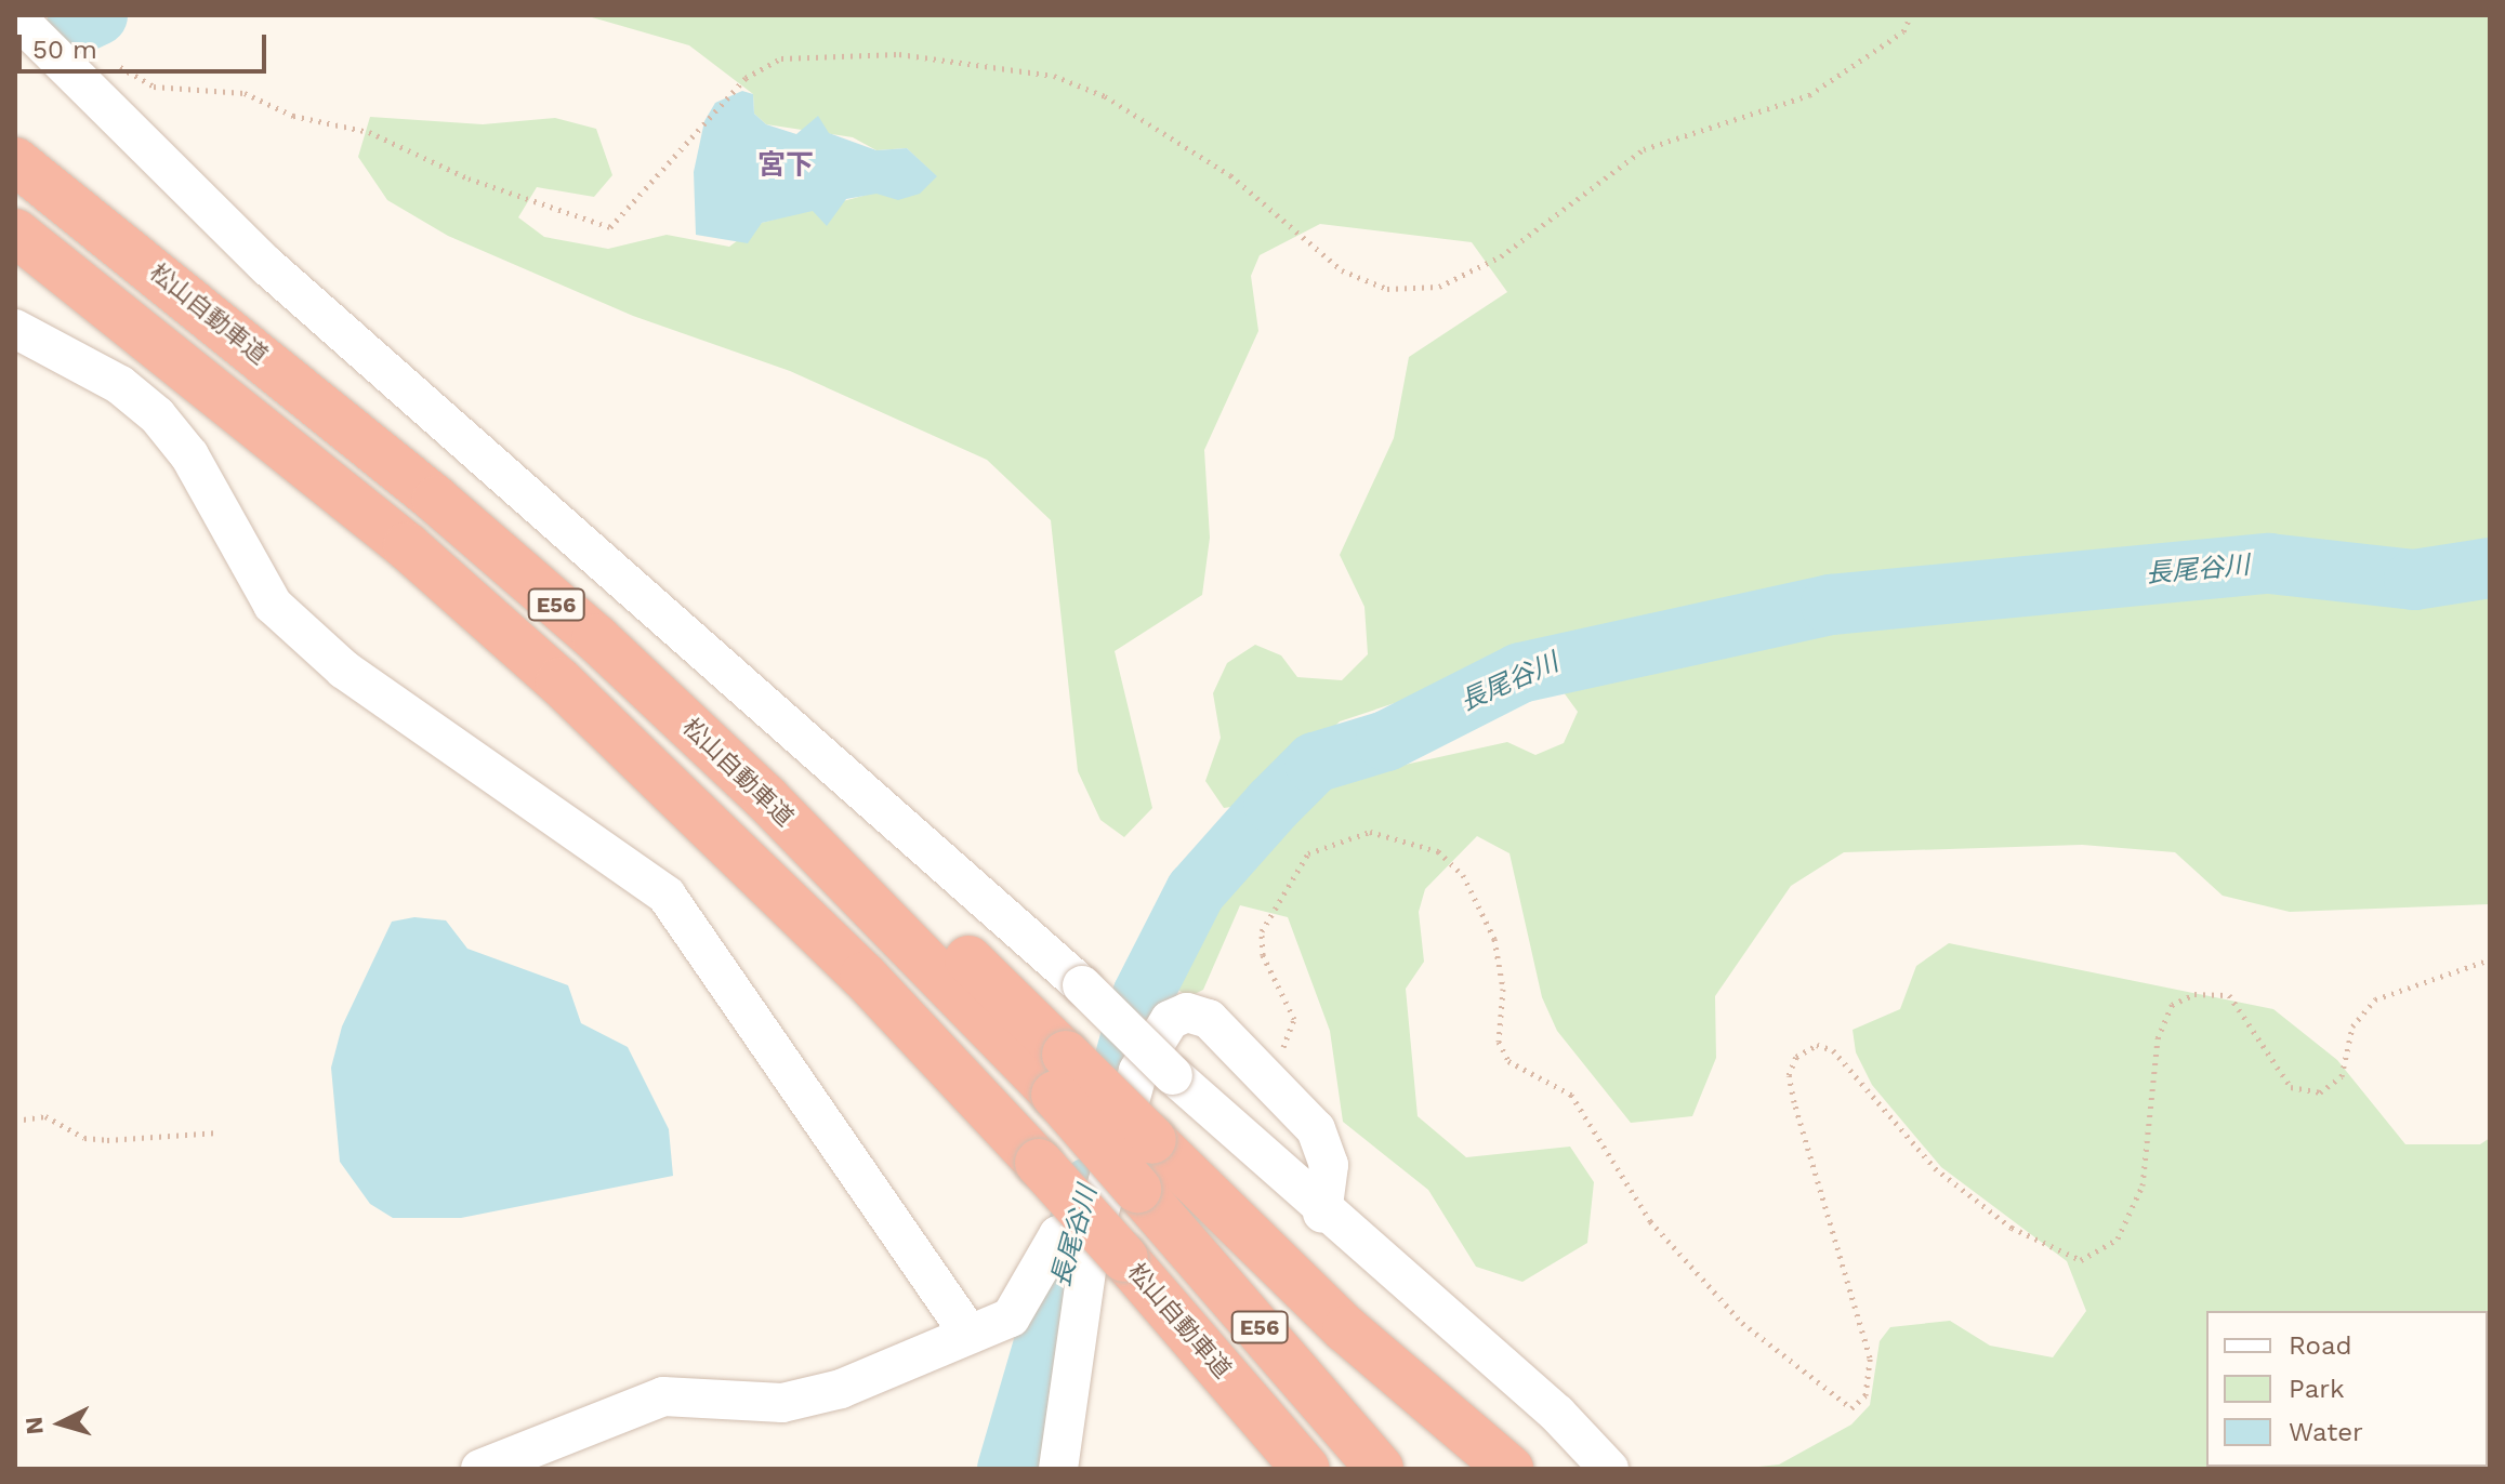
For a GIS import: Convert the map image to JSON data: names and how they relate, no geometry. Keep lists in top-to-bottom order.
{
  "streets": {
    "highway": ["松山自動車道", "E56"]
  },
  "crossings": [
    ["松山自動車道", "E56"]
  ],
  "districts": ["宮下"],
  "water": ["長尾谷川"],
  "legend": ["Road", "Park", "Water"],
  "scale_bar": "50 m",
  "north": "left"
}
